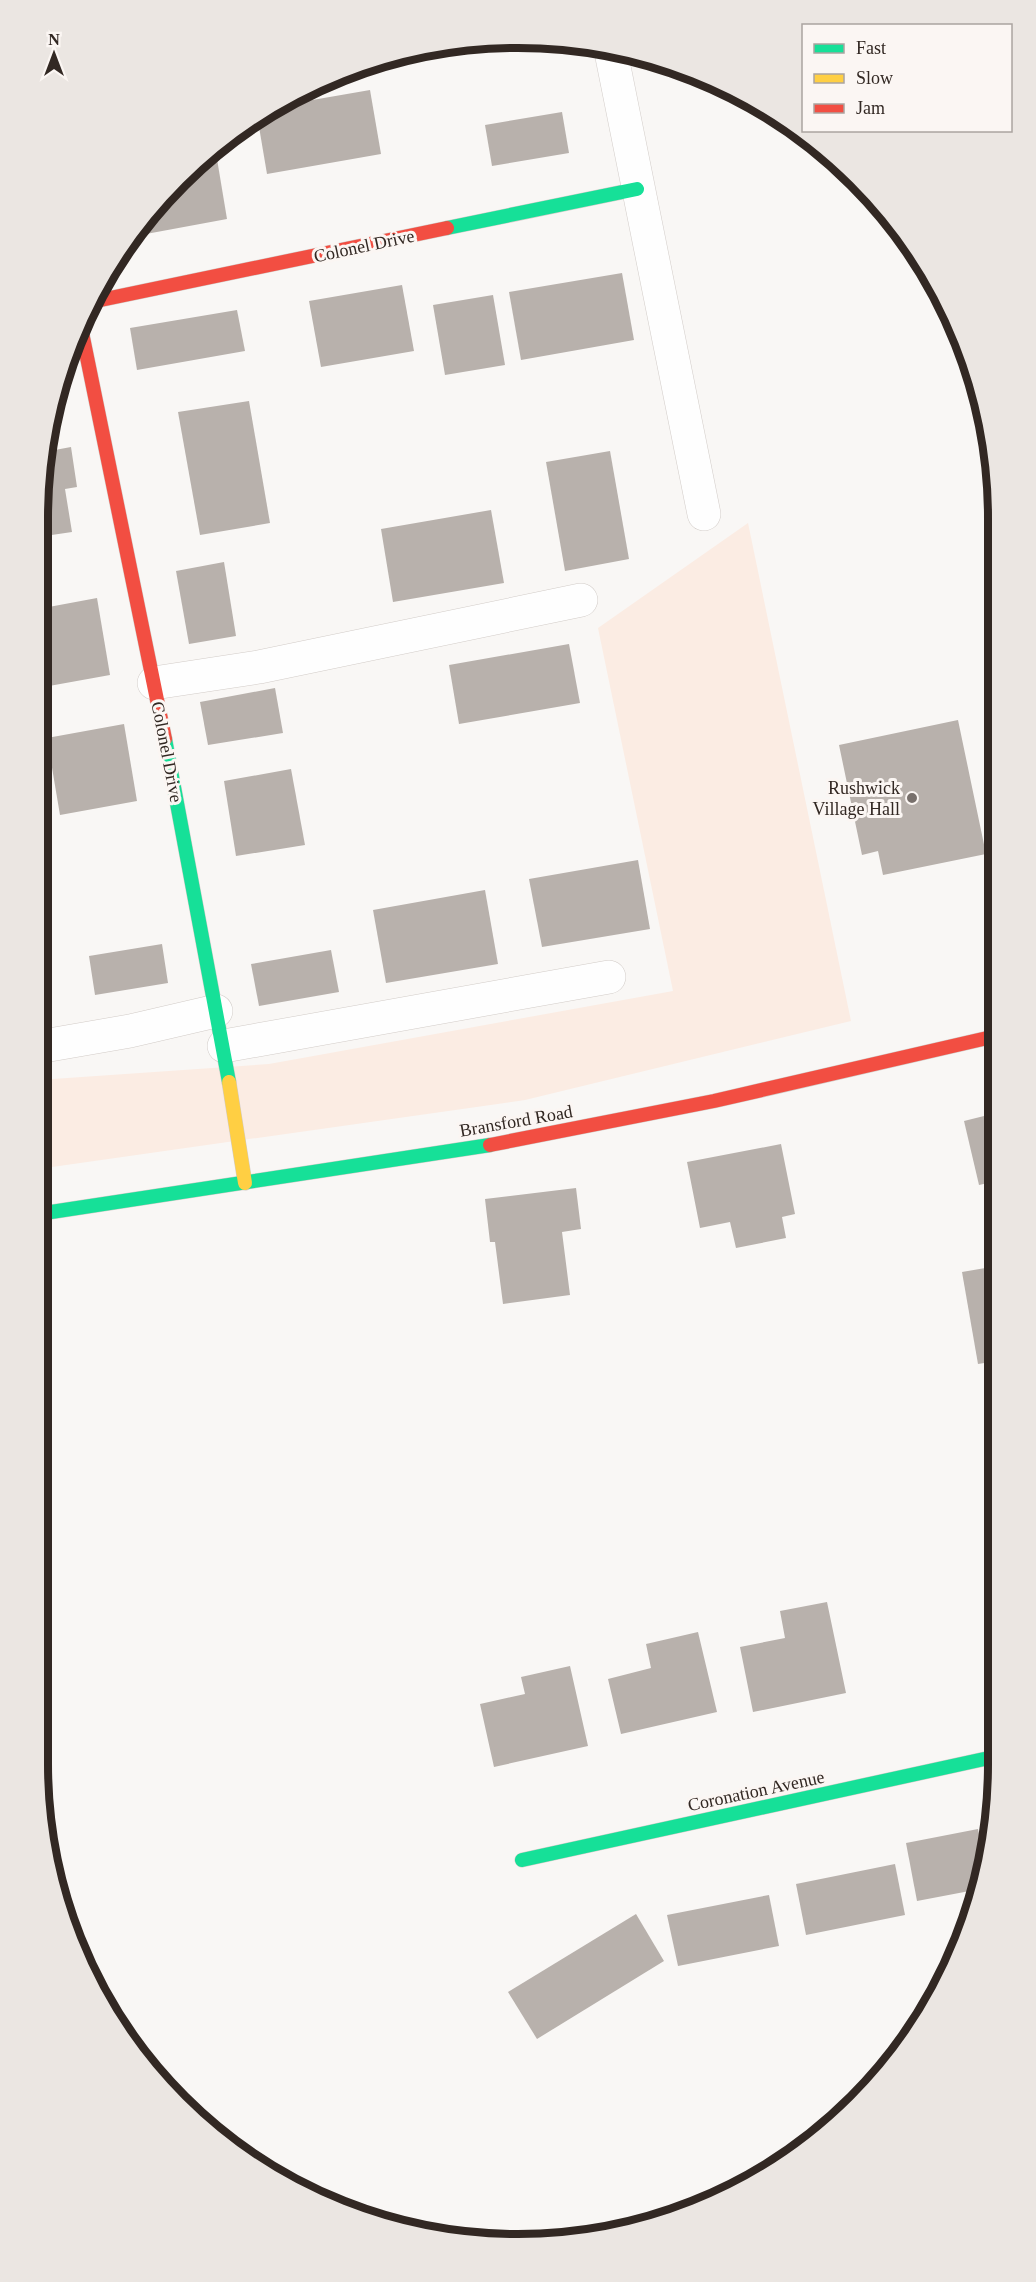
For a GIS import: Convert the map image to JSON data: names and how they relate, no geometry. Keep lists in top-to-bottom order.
{
  "streets": {
    "street": ["Colonel Drive", "Bransford Road", "Coronation Avenue"]
  },
  "crossings": [
    ["Colonel Drive", "Bransford Road"]
  ],
  "places": ["Rushwick Village Hall"],
  "legend": ["Fast", "Slow", "Jam"],
  "north": "top"
}
